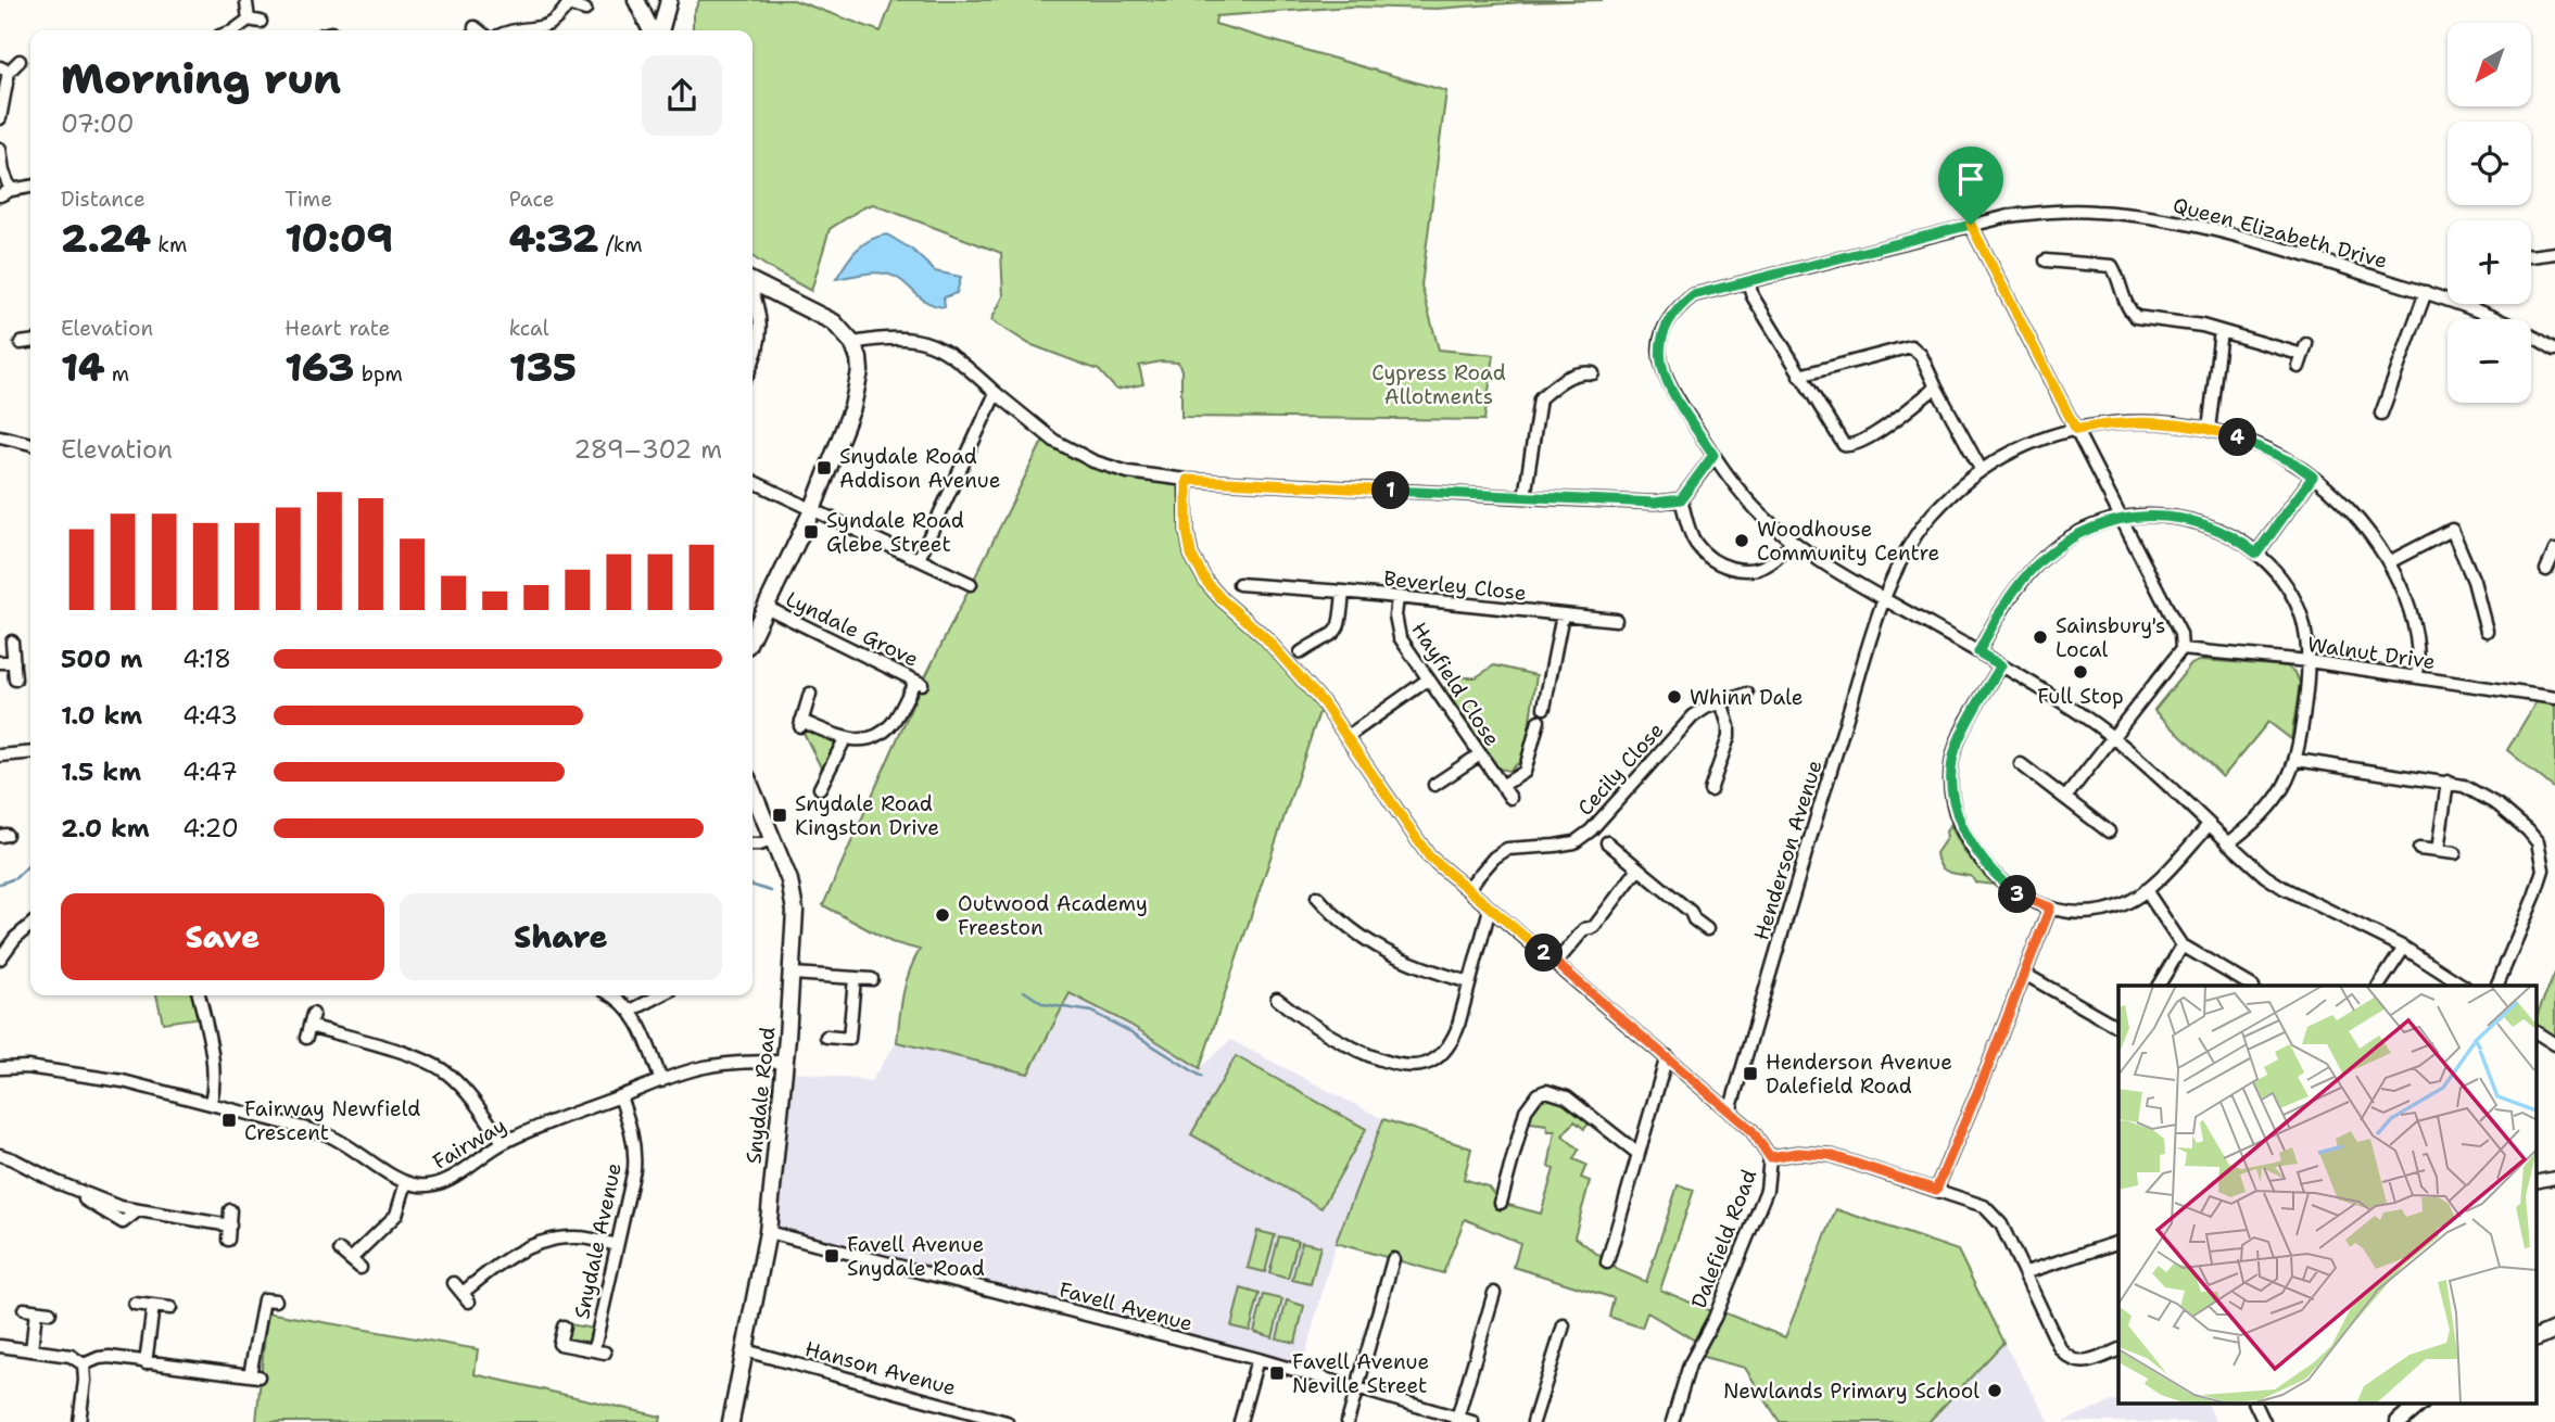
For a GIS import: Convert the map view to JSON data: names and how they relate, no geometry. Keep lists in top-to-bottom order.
{
  "streets": {
    "street": [
      "Queen Elizabeth Drive",
      "Beverley Close",
      "Lyndale Grove",
      "Walnut Drive",
      "Hayfield Close",
      "Cecily Close",
      "Henderson Avenue",
      "Snydale Road",
      "Fairway",
      "Dalefield Road",
      "Snydale Avenue",
      "Favell Avenue",
      "Hanson Avenue"
    ]
  },
  "crossings": [
    ["Queen Elizabeth Drive", "Henderson Avenue"],
    ["Beverley Close", "Hayfield Close"],
    ["Walnut Drive", "Henderson Avenue"],
    ["Cecily Close", "Dalefield Road"],
    ["Henderson Avenue", "Dalefield Road"],
    ["Snydale Road", "Fairway"],
    ["Snydale Road", "Favell Avenue"],
    ["Snydale Road", "Hanson Avenue"],
    ["Fairway", "Snydale Avenue"]
  ],
  "parks": ["Cypress Road Allotments"],
  "places": {
    "transit": [
      "Snydale Road Addison Avenue",
      "Syndale Road Glebe Street",
      "Snydale Road Kingston Drive",
      "Henderson Avenue Dalefield Road",
      "Fairway Newfield Crescent",
      "Favell Avenue Snydale Road",
      "Favell Avenue Neville Street"
    ],
    "other": [
      "Woodhouse Community Centre",
      "Sainsbury's Local",
      "Full Stop",
      "Whinn Dale",
      "Outwood Academy Freeston",
      "Newlands Primary School"
    ]
  },
  "north": "bottom left",
  "page": {
    "map_buttons": ["+", "−"],
    "heading": ["Morning run", "07:00"],
    "stats": [
      ["Distance", "2.24 km"],
      ["Time", "10:09"],
      ["Pace", "4:32 /km"],
      ["Elevation", "14 m"],
      ["Heart rate", "163 bpm"],
      ["kcal", "135"]
    ],
    "pins": [
      "4",
      "1",
      "3",
      "2"
    ],
    "chart": ["Elevation", "289–302 m"],
    "list": [
      {
        "name": "500 m",
        "note": "4:18"
      },
      {
        "name": "1.0 km",
        "note": "4:43"
      },
      {
        "name": "1.5 km",
        "note": "4:47"
      },
      {
        "name": "2.0 km",
        "note": "4:20"
      }
    ],
    "buttons": ["Save", "Share"]
  }
}
